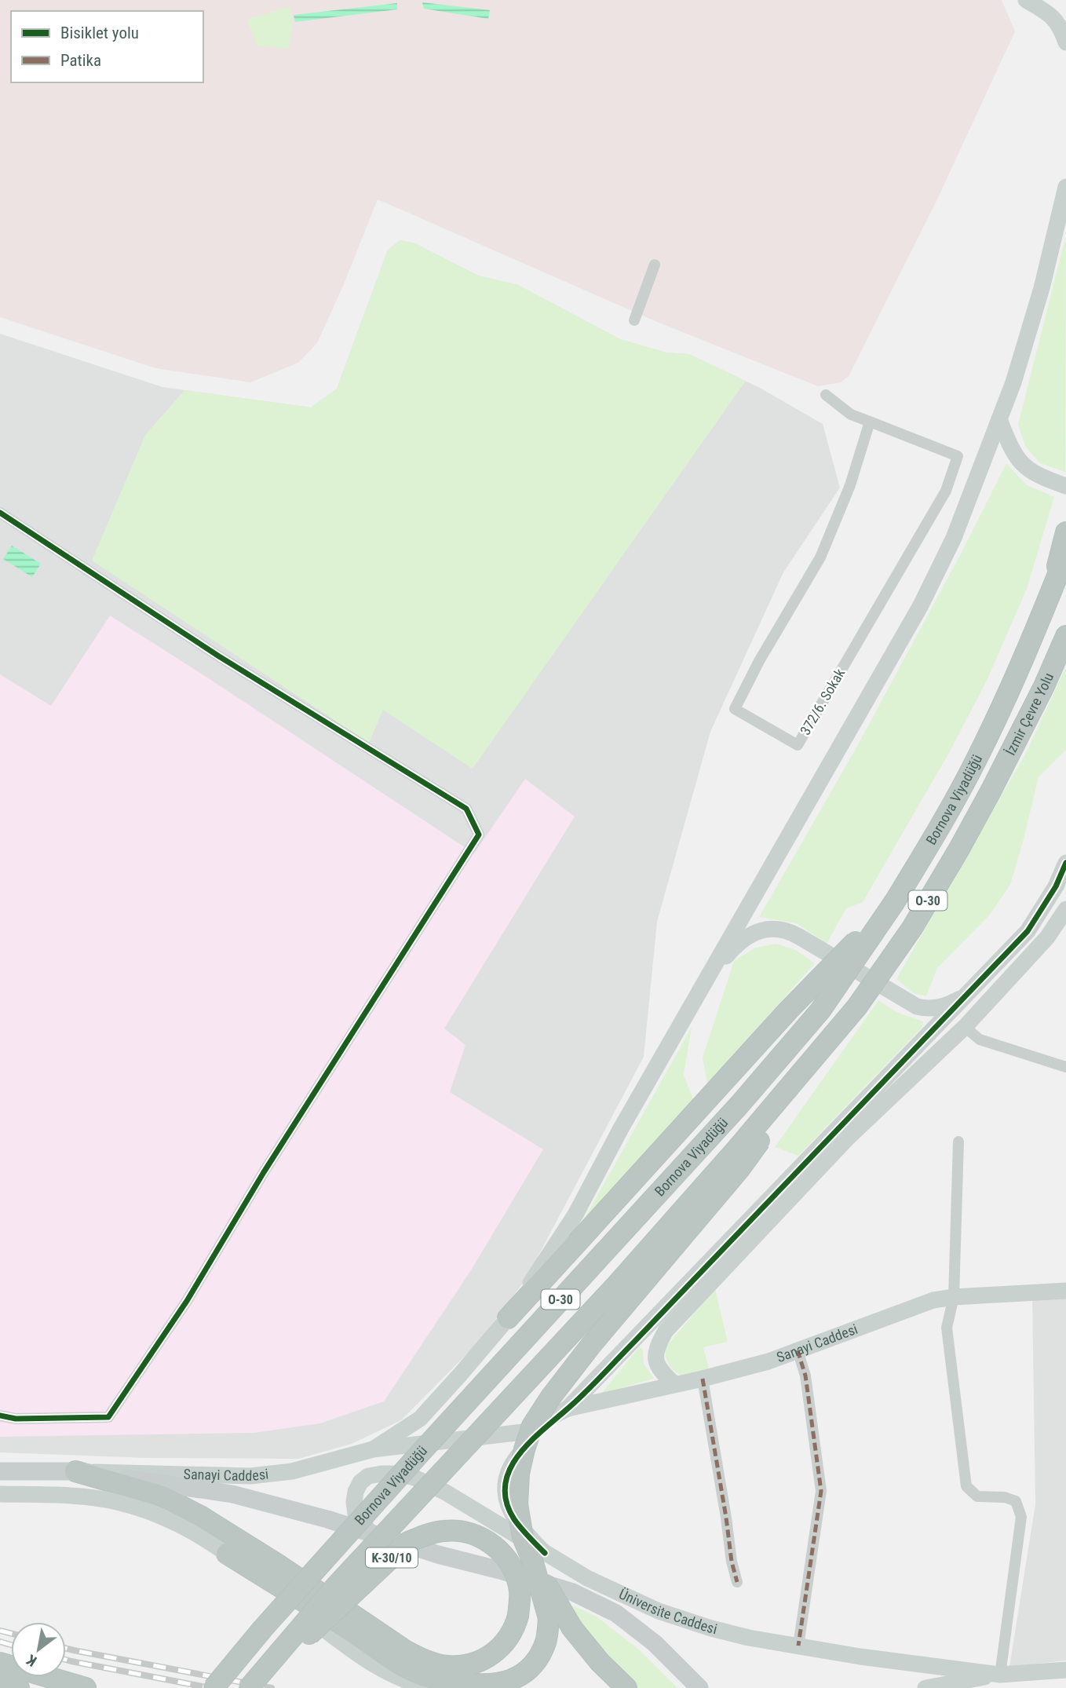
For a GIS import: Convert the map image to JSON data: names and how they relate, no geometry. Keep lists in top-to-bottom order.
{
  "streets": {
    "highway": [
      "İzmir Çevre Yolu",
      "Bornova Viyadüğü",
      "O-30",
      "K-30/10"
    ],
    "main road": ["Sanayi Caddesi", "Üniversite Caddesi"],
    "street": ["372/6. Sokak"]
  },
  "crossings": [
    ["İzmir Çevre Yolu", "Bornova Viyadüğü"],
    ["Bornova Viyadüğü", "O-30"],
    ["Bornova Viyadüğü", "K-30/10"],
    ["O-30", "Üniversite Caddesi"],
    ["Sanayi Caddesi", "K-30/10"]
  ],
  "legend": ["Bisiklet yolu", "Patika"],
  "north": "bottom left"
}
